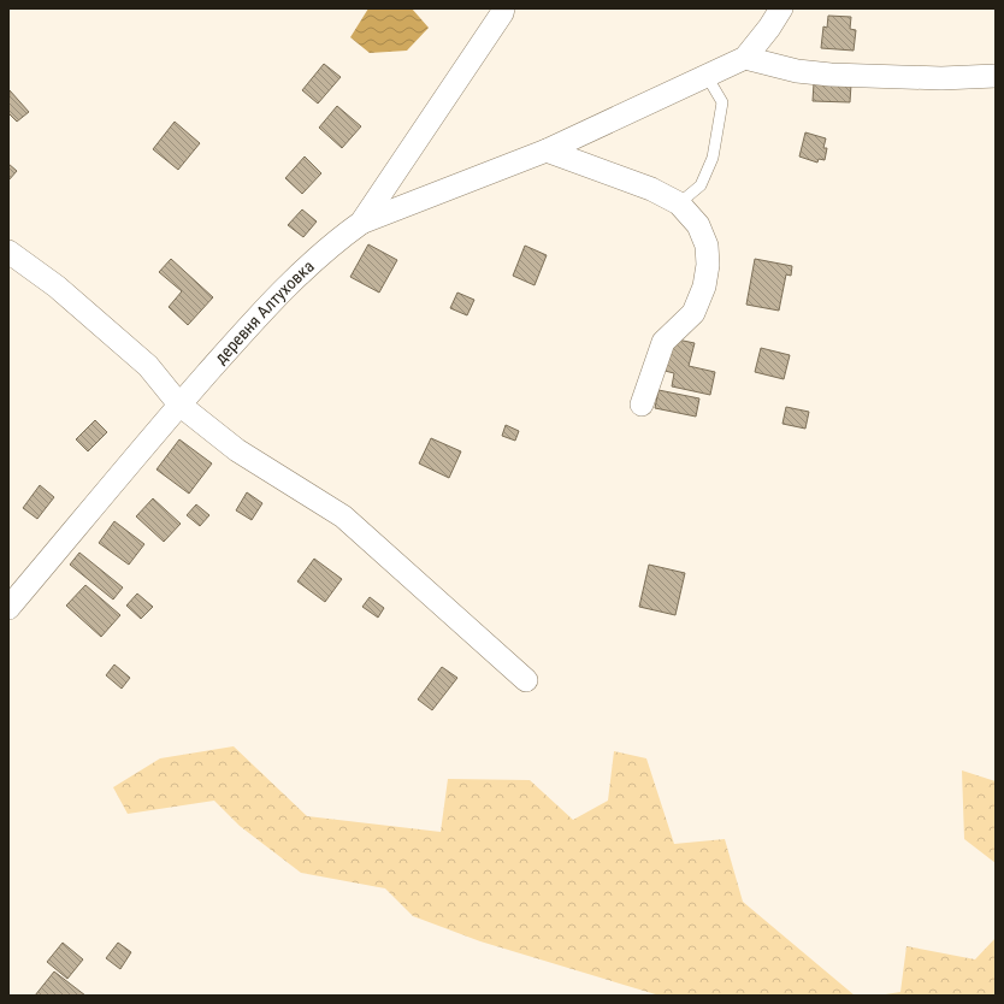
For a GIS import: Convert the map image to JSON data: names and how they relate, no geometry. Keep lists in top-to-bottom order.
{
  "streets": {
    "street": ["деревня Алтуховка"]
  }
}
